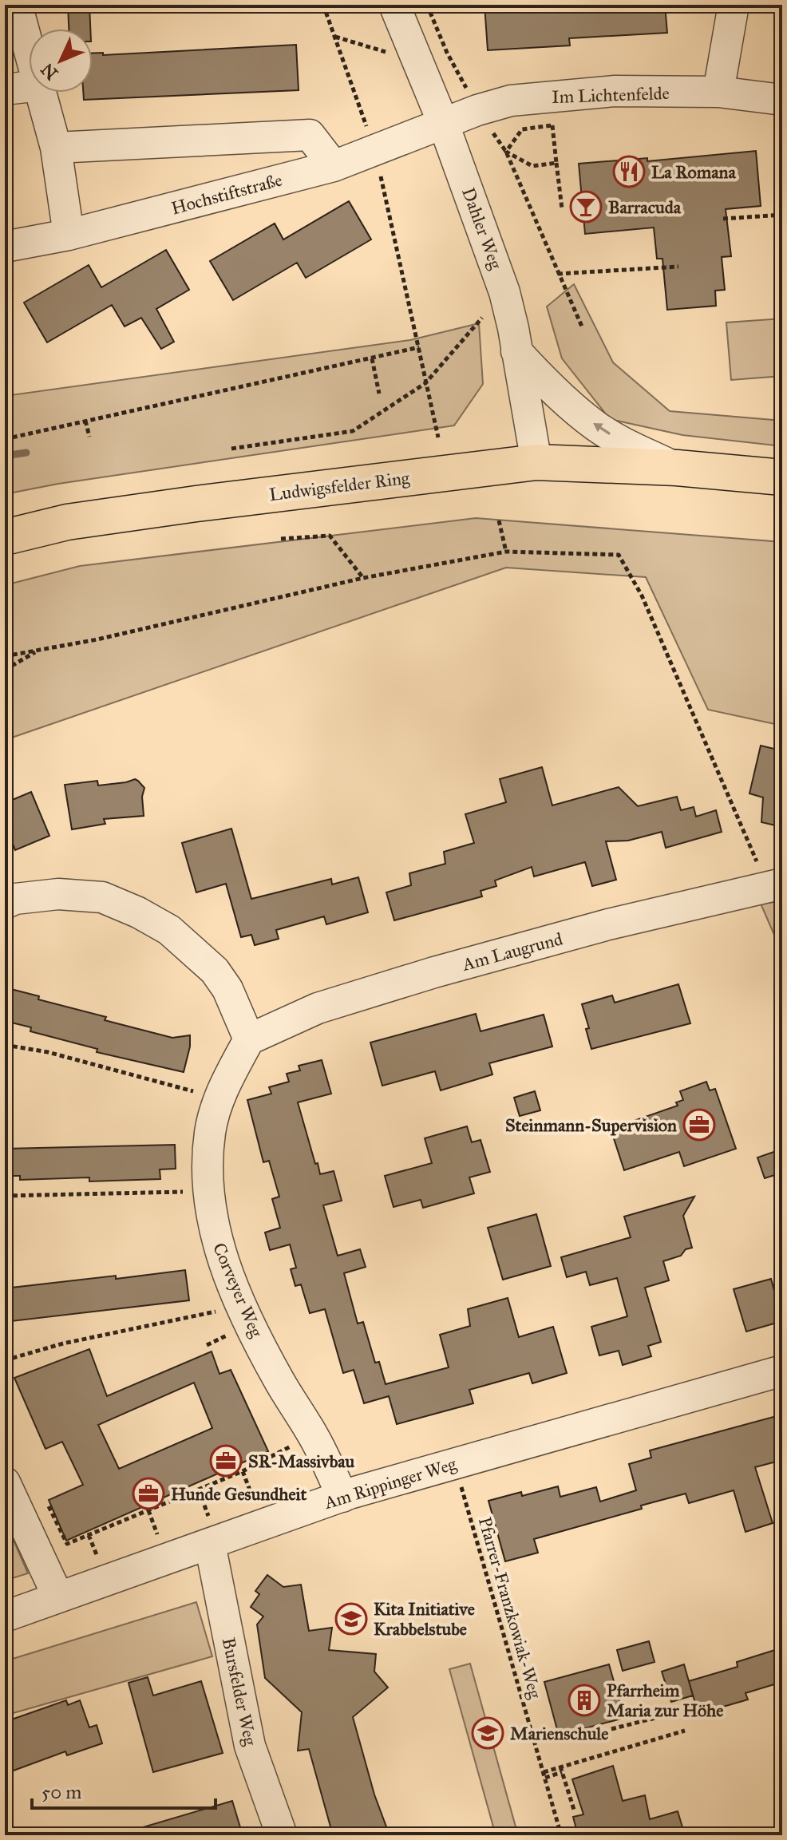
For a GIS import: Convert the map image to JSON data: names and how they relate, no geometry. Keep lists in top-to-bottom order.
{
  "streets": {
    "main road": ["Ludwigsfelder Ring"],
    "street": [
      "Im Lichtenfelde",
      "Hochstiftstraße",
      "Dahler Weg",
      "Am Laugrund",
      "Corveyer Weg",
      "Am Rippinger Weg",
      "Bursfelder Weg"
    ],
    "path": ["Pfarrer-Franzkowiak-Weg"]
  },
  "crossings": [
    ["Im Lichtenfelde", "Hochstiftstraße"],
    ["Im Lichtenfelde", "Dahler Weg"],
    ["Hochstiftstraße", "Dahler Weg"],
    ["Dahler Weg", "Ludwigsfelder Ring"],
    ["Am Laugrund", "Corveyer Weg"],
    ["Corveyer Weg", "Am Rippinger Weg"],
    ["Am Rippinger Weg", "Pfarrer-Franzkowiak-Weg"],
    ["Am Rippinger Weg", "Bursfelder Weg"]
  ],
  "places": {
    "restaurant": ["La Romana"],
    "bar": ["Barracuda"],
    "office": ["Steinmann-Supervision", "SR-Massivbau", "Hunde Gesundheit"],
    "school or university": ["Kita Initiative Krabbelstube", "Marienschule"],
    "building": ["Pfarrheim Maria zur Höhe"]
  },
  "scale_bar": "50 m",
  "north": "bottom left"
}
